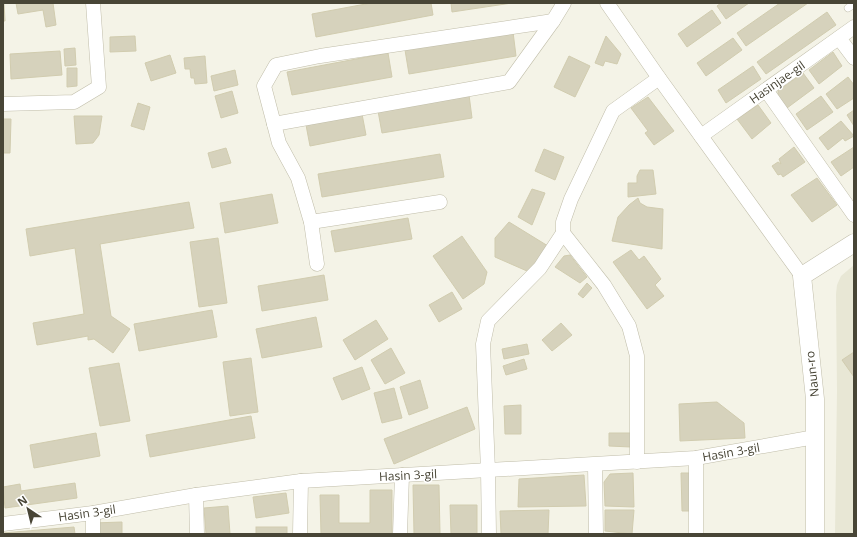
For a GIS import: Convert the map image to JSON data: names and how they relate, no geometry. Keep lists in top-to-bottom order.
{
  "streets": {
    "street": ["Hasinjae-gil", "Naun-ro", "Hasin 3-gil"]
  },
  "crossings": [
    ["Naun-ro", "Hasin 3-gil"]
  ],
  "north": "top left"
}
